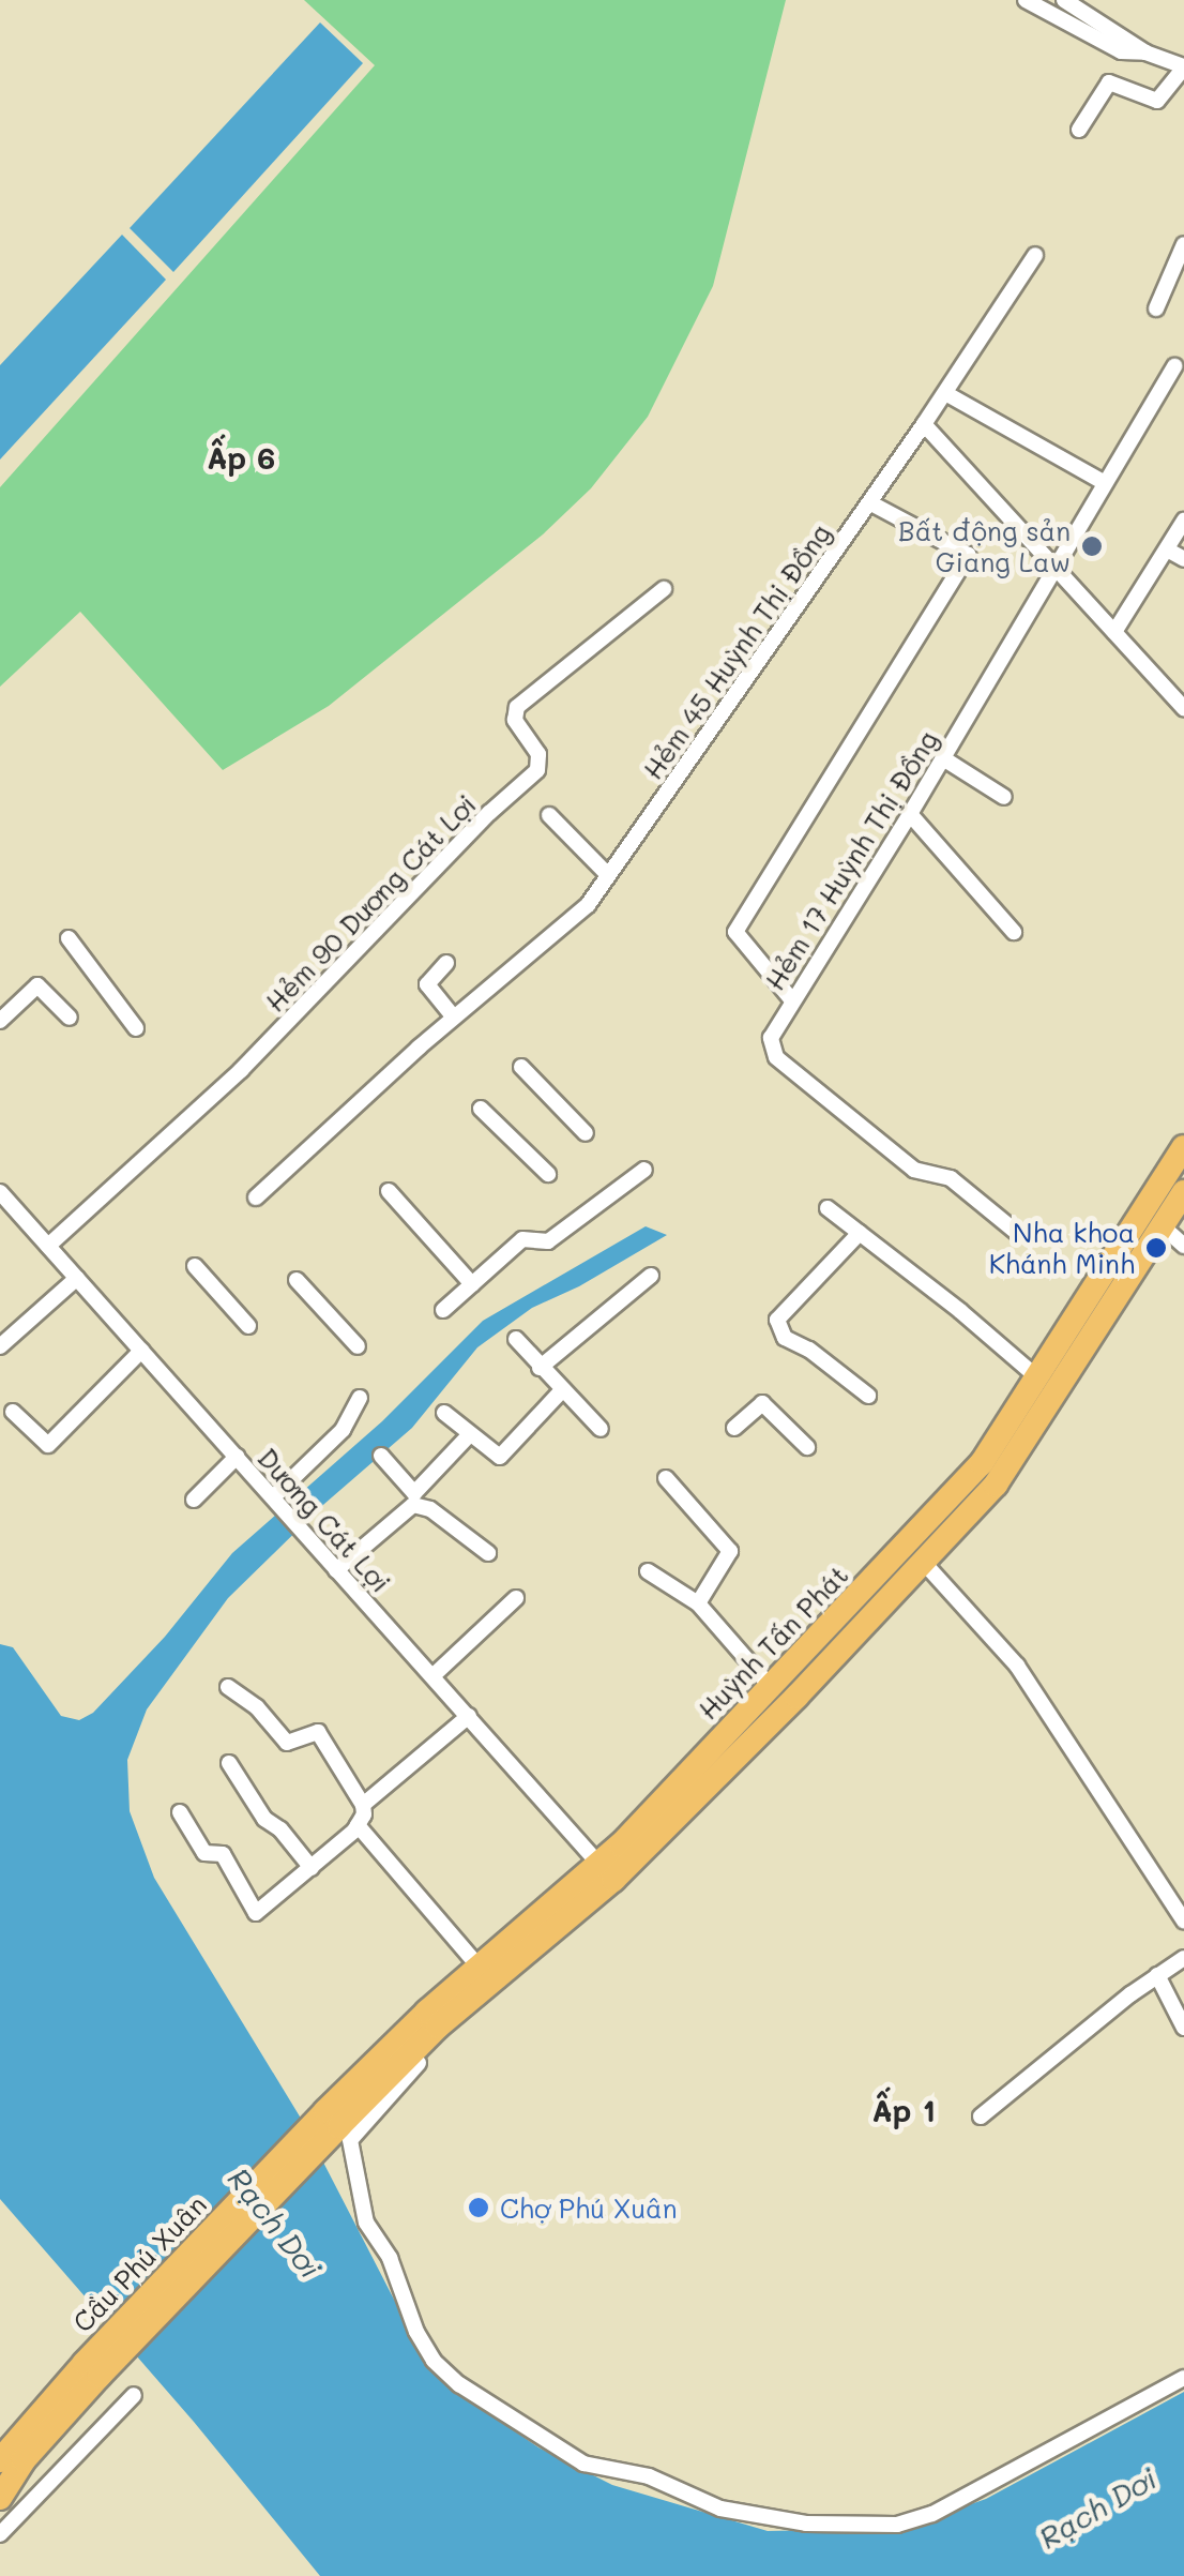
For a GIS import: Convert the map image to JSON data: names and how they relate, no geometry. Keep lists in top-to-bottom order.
{
  "streets": {
    "main road": ["Huỳnh Tấn Phát", "Cầu Phú Xuân"],
    "street": [
      "Hẻm 45 Huỳnh Thị Đồng",
      "Hẻm 17 Huỳnh Thị Đồng",
      "Hẻm 90 Dương Cát Lợi",
      "Dương Cát Lợi"
    ]
  },
  "crossings": [
    ["Hẻm 90 Dương Cát Lợi", "Dương Cát Lợi"],
    ["Dương Cát Lợi", "Huỳnh Tấn Phát"],
    ["Huỳnh Tấn Phát", "Cầu Phú Xuân"]
  ],
  "districts": ["Ấp 6", "Ấp 1"],
  "water": ["Rạch Dơi"],
  "places": ["Bất động sản Giang Law", "Nha khoa Khánh Minh", "Chợ Phú Xuân"]
}
